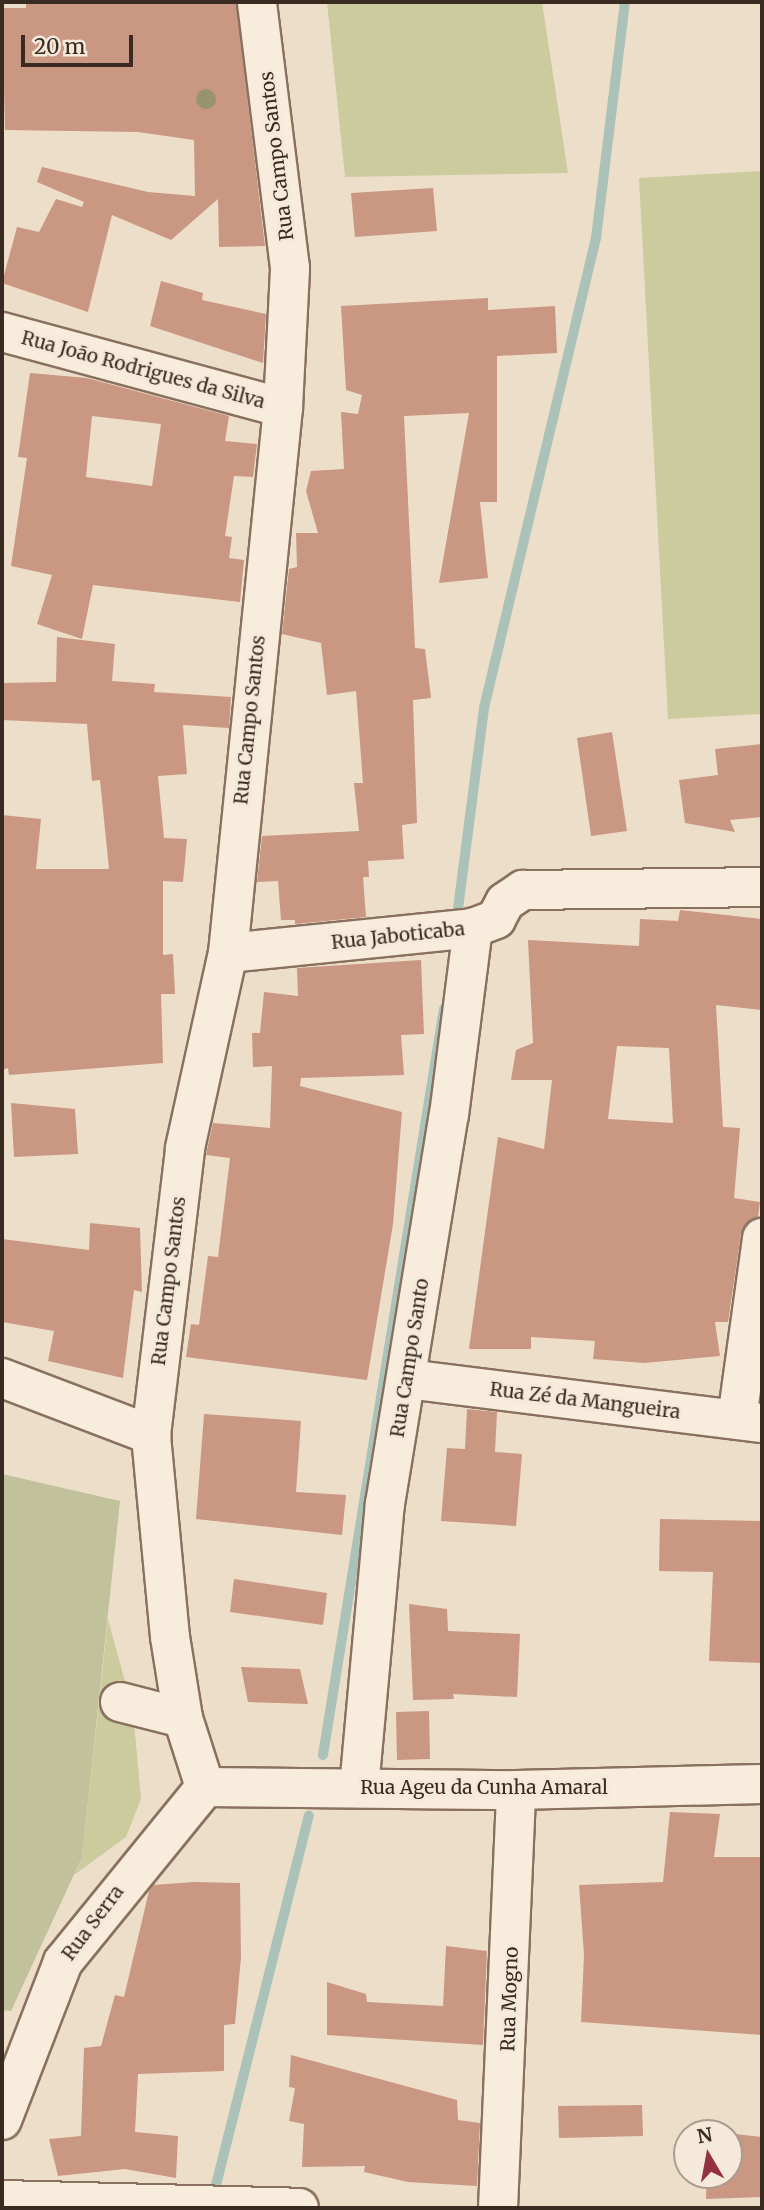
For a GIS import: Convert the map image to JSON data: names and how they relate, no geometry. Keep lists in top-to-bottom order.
{
  "streets": {
    "street": [
      "Rua Campo Santos",
      "Rua João Rodrigues da Silva",
      "Rua Jaboticaba",
      "Rua Campo Santo",
      "Rua Zé da Mangueira",
      "Rua Ageu da Cunha Amaral",
      "Rua Serra",
      "Rua Mogno"
    ]
  },
  "crossings": [
    ["Rua Campo Santos", "Rua João Rodrigues da Silva"],
    ["Rua Campo Santos", "Rua Jaboticaba"],
    ["Rua Jaboticaba", "Rua Campo Santo"],
    ["Rua Campo Santo", "Rua Zé da Mangueira"],
    ["Rua Campo Santo", "Rua Ageu da Cunha Amaral"],
    ["Rua Ageu da Cunha Amaral", "Rua Serra"],
    ["Rua Ageu da Cunha Amaral", "Rua Mogno"]
  ],
  "scale_bar": "20 m",
  "north": "top"
}
